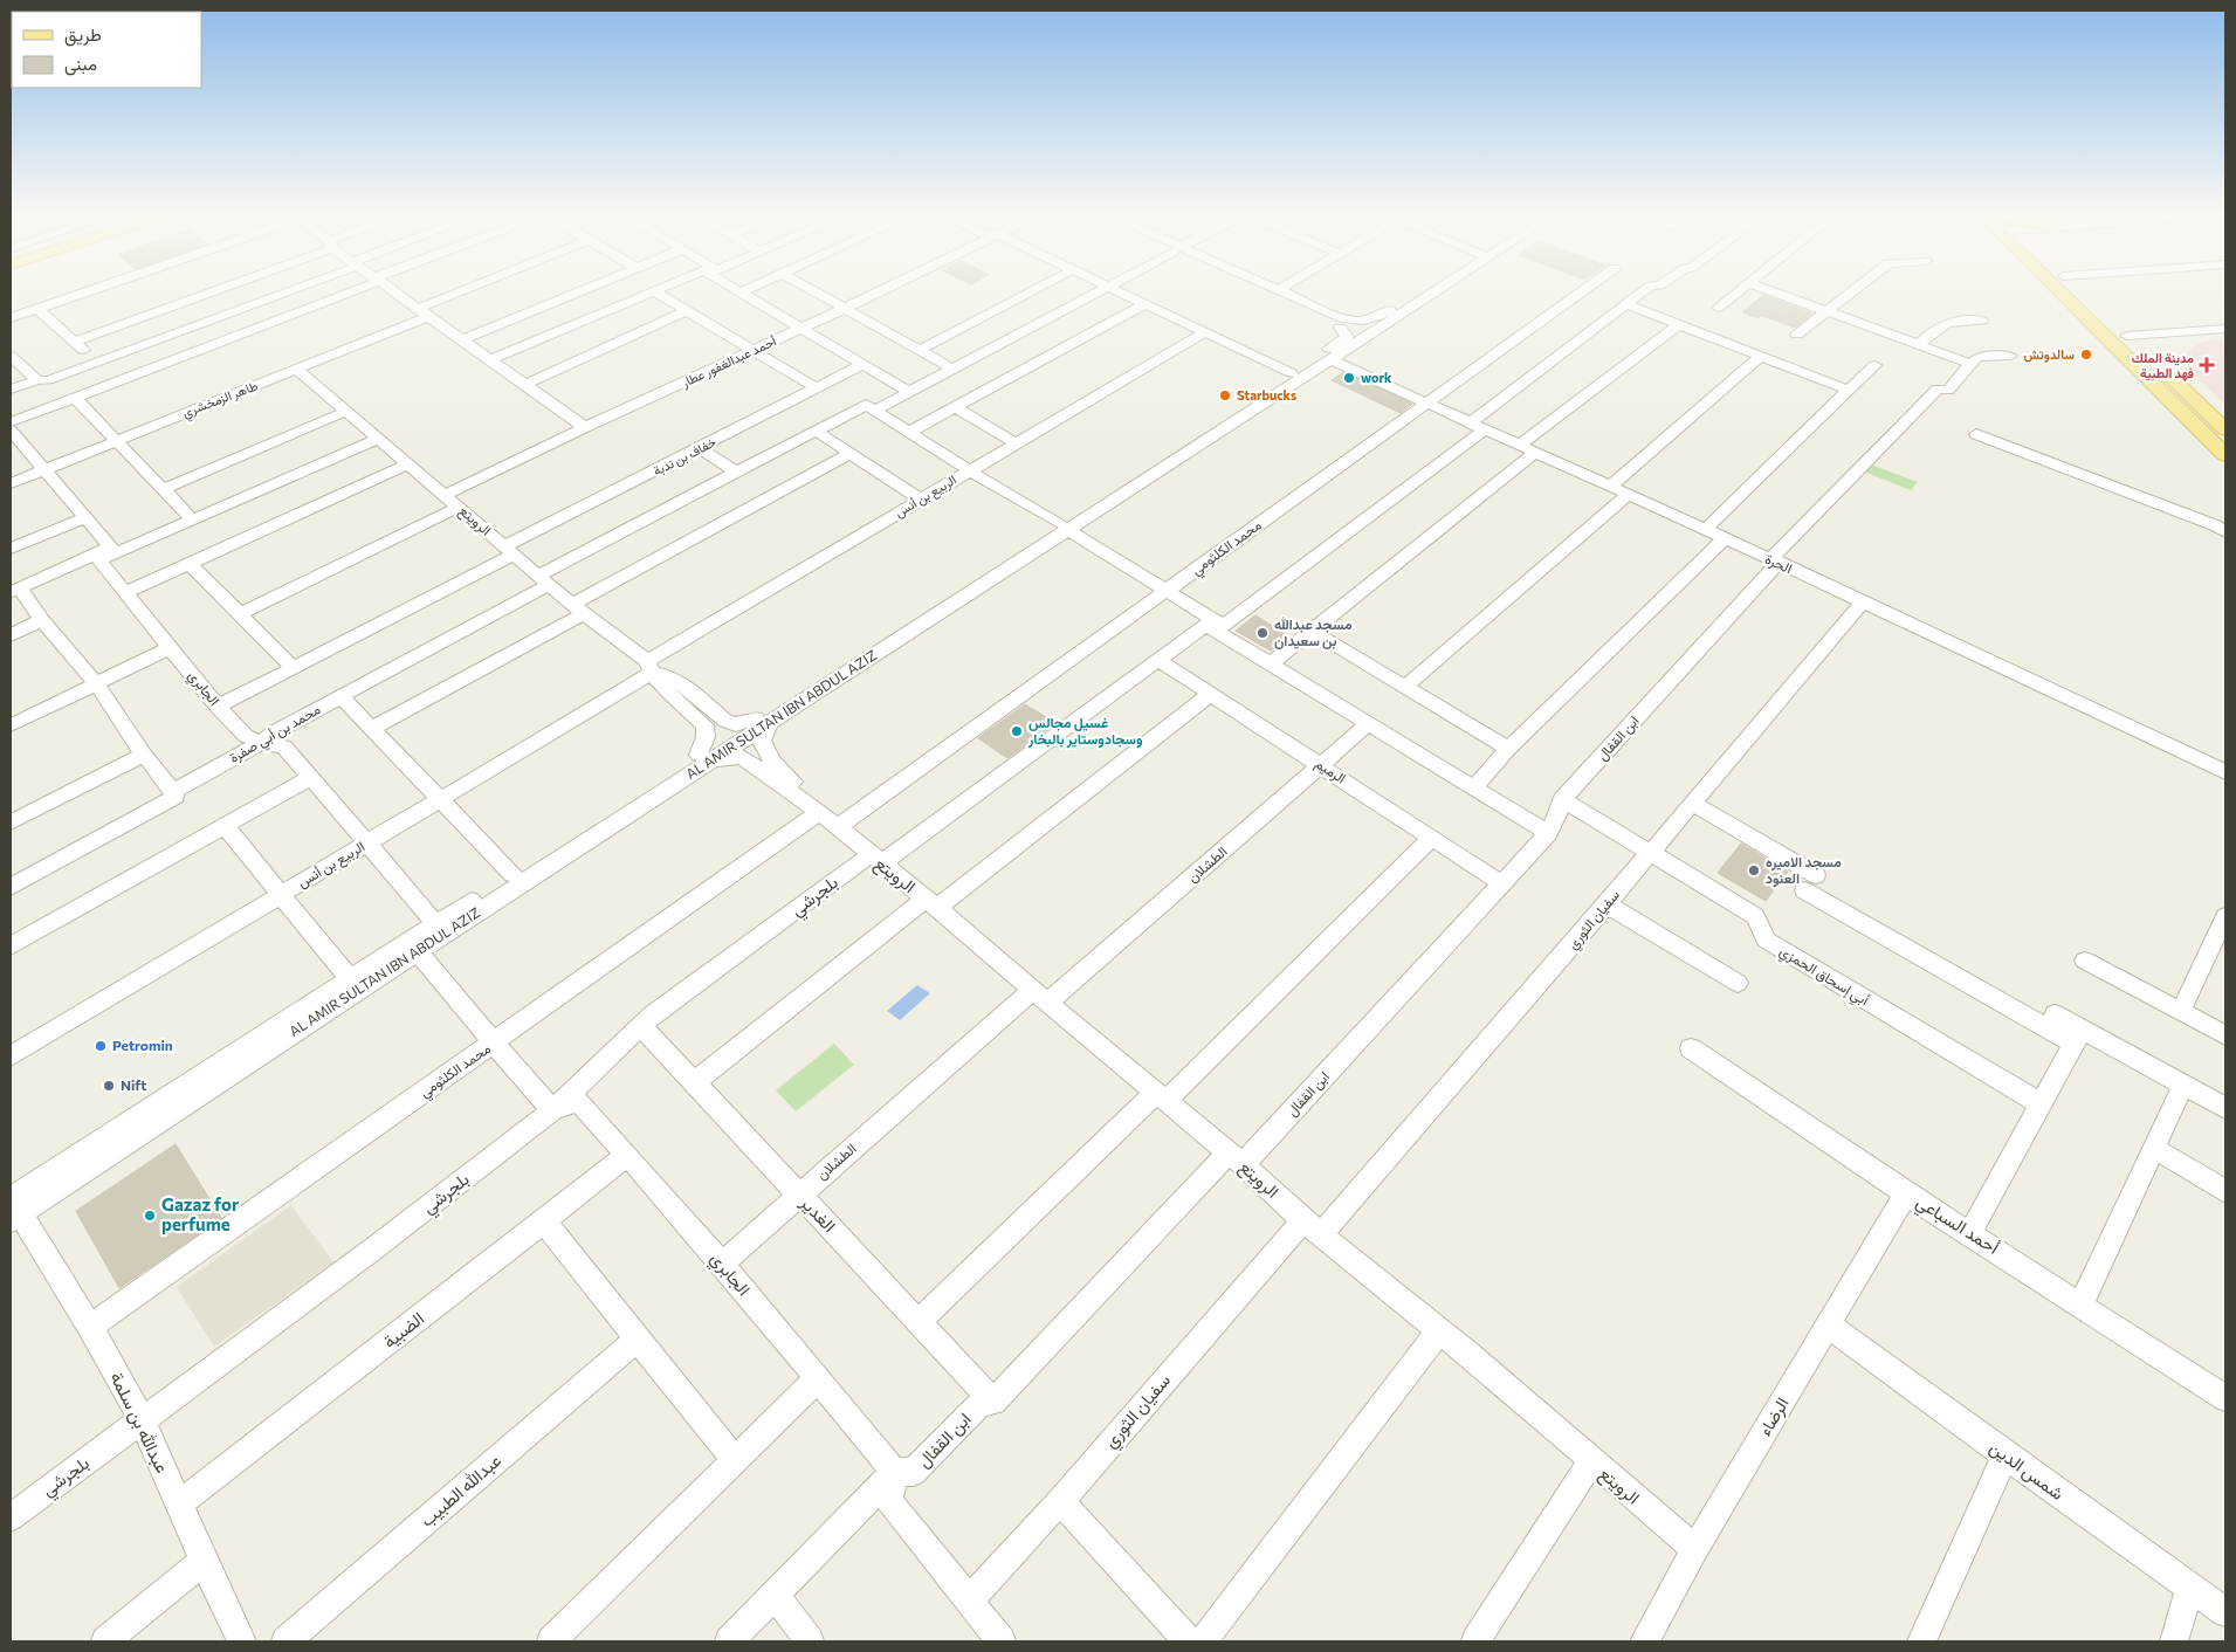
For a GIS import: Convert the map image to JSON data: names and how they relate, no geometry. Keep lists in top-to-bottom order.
{
  "streets": {
    "street": [
      "أحمد عبدالغفور عطار",
      "طاهر الزمخشري",
      "خفاف بن ندبة",
      "الربيع بن أنس",
      "الرويتع",
      "محمد الكلثومي",
      "الحرة",
      "الجابري",
      "AL AMIR SULTAN IBN ABDUL AZIZ",
      "محمد بن أبي صفرة",
      "ابن القفال",
      "الرميم",
      "الطشلان",
      "بلجرشي",
      "سفيان الثوري",
      "أبي إسحاق الحمزي",
      "الغدير",
      "أحمد السباعي",
      "الضبية",
      "الرضاء",
      "عبدالله بن سلمة",
      "شمس الدين",
      "عبدالله الطبيب"
    ]
  },
  "crossings": [
    ["أحمد عبدالغفور عطار", "الرويتع"],
    ["طاهر الزمخشري", "الرويتع"],
    ["طاهر الزمخشري", "الجابري"],
    ["خفاف بن ندبة", "الرويتع"],
    ["خفاف بن ندبة", "الجابري"],
    ["الربيع بن أنس", "الرويتع"],
    ["الربيع بن أنس", "الجابري"],
    ["الرويتع", "محمد الكلثومي"],
    ["الرويتع", "AL AMIR SULTAN IBN ABDUL AZIZ"],
    ["الرويتع", "محمد بن أبي صفرة"],
    ["الرويتع", "ابن القفال"],
    ["الرويتع", "الطشلان"],
    ["الرويتع", "بلجرشي"],
    ["الرويتع", "سفيان الثوري"],
    ["الرويتع", "الرضاء"],
    ["محمد الكلثومي", "الحرة"],
    ["محمد الكلثومي", "عبدالله بن سلمة"],
    ["الحرة", "AL AMIR SULTAN IBN ABDUL AZIZ"],
    ["الحرة", "ابن القفال"],
    ["الحرة", "بلجرشي"],
    ["الحرة", "سفيان الثوري"],
    ["الجابري", "AL AMIR SULTAN IBN ABDUL AZIZ"],
    ["الجابري", "محمد بن أبي صفرة"],
    ["الجابري", "ابن القفال"],
    ["الجابري", "الطشلان"],
    ["الجابري", "بلجرشي"],
    ["الجابري", "الضبية"],
    ["AL AMIR SULTAN IBN ABDUL AZIZ", "عبدالله بن سلمة"],
    ["ابن القفال", "الرميم"],
    ["ابن القفال", "أبي إسحاق الحمزي"],
    ["ابن القفال", "الغدير"],
    ["الرميم", "الطشلان"],
    ["الرميم", "بلجرشي"],
    ["الطشلان", "الغدير"],
    ["بلجرشي", "الغدير"],
    ["بلجرشي", "عبدالله بن سلمة"],
    ["سفيان الثوري", "أبي إسحاق الحمزي"],
    ["أحمد السباعي", "الرضاء"],
    ["الضبية", "عبدالله بن سلمة"],
    ["الرضاء", "شمس الدين"]
  ],
  "places": {
    "other": [
      "سالدوتش",
      "work",
      "Starbucks",
      "مسجد عبدالله بن سعيدان",
      "غسيل مجالس وسجادوستاير بالبخار",
      "مسجد الاميره العنود",
      "Petromin",
      "Nift",
      "Gazaz for perfume"
    ],
    "health": ["مدينة الملك فهد الطبية"]
  },
  "legend": ["طريق", "مبنى"]
}
